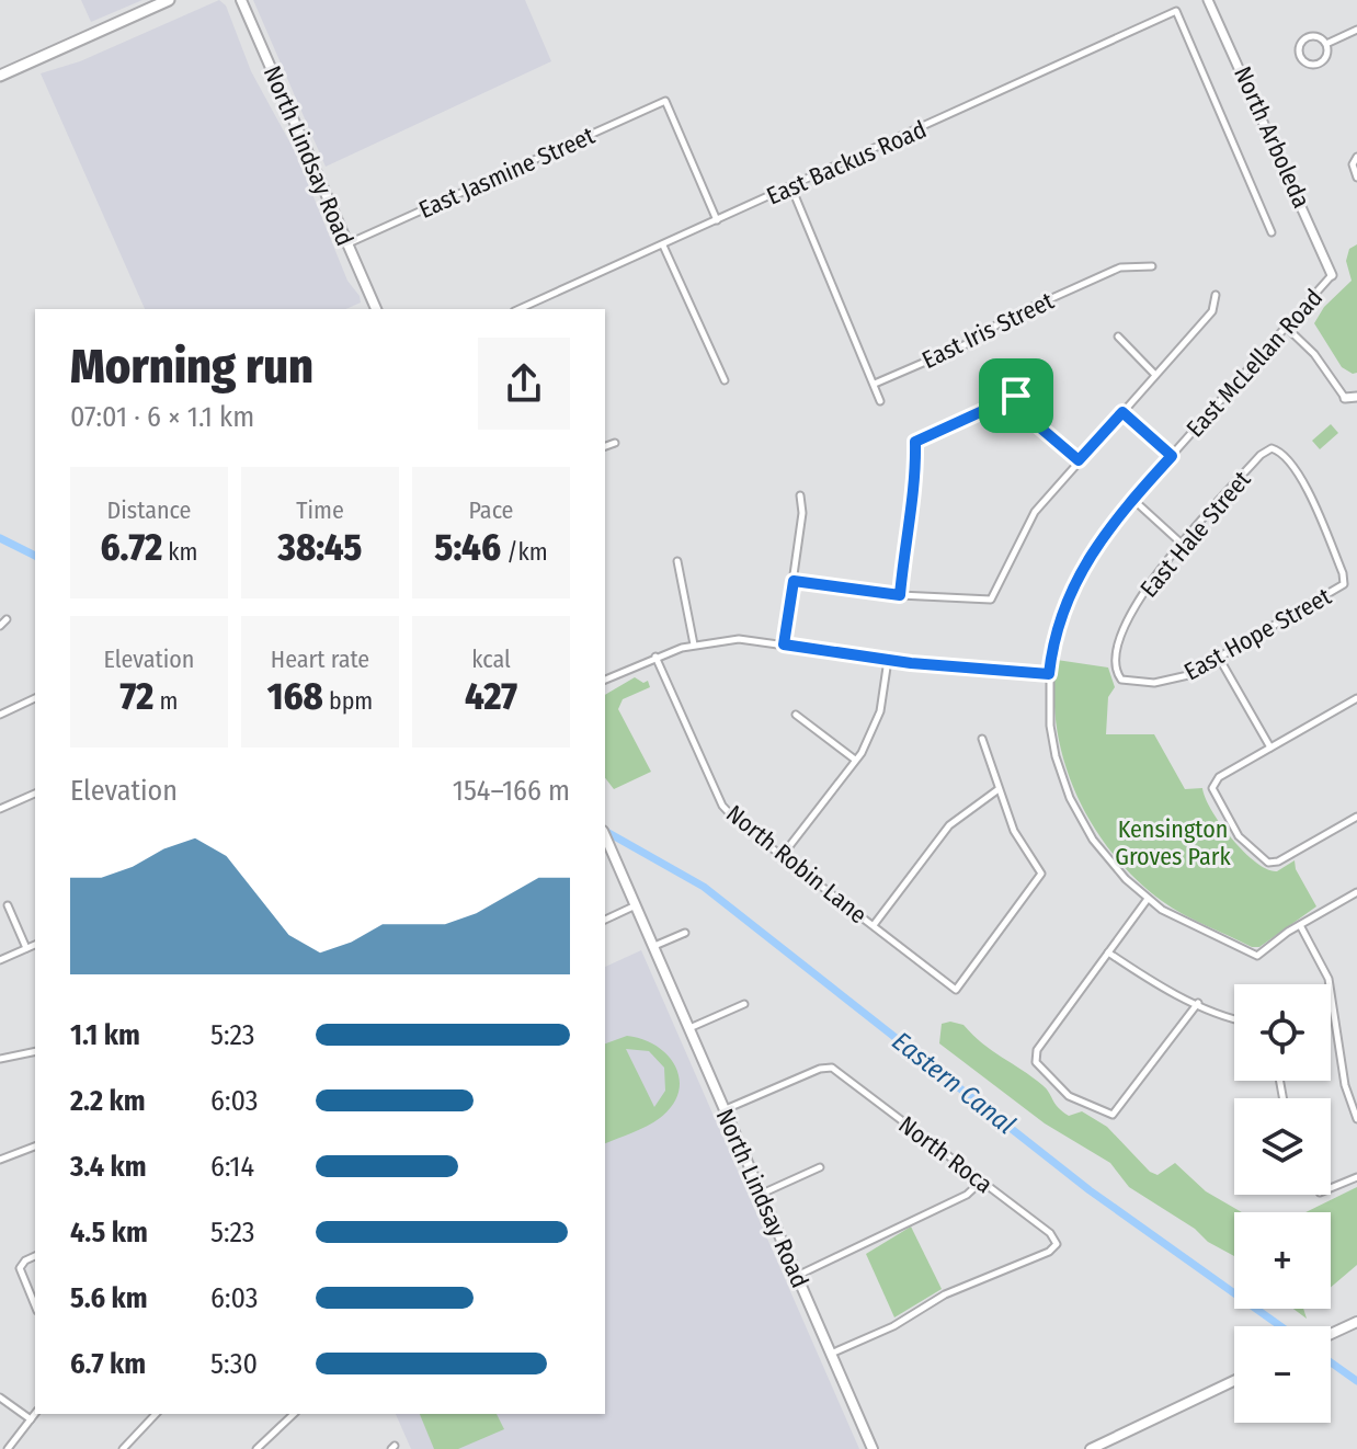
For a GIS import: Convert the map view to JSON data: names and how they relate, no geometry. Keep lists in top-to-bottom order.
{
  "streets": {
    "main road": ["North Lindsay Road"],
    "street": [
      "North Arboleda",
      "East Backus Road",
      "East Jasmine Street",
      "East Iris Street",
      "East McLellan Road",
      "East Hale Street",
      "East Hope Street",
      "North Robin Lane",
      "North Roca"
    ]
  },
  "crossings": [
    ["North Arboleda", "East McLellan Road"],
    ["North Lindsay Road", "East Jasmine Street"],
    ["North Lindsay Road", "North Roca"],
    ["East Backus Road", "East Jasmine Street"],
    ["East Hale Street", "East Hope Street"]
  ],
  "water": ["Eastern Canal"],
  "parks": ["Kensington Groves Park"],
  "page": {
    "heading": ["Morning run", "07:01 · 6 × 1.1 km"],
    "stats": [
      ["Distance", "6.72 km"],
      ["Time", "38:45"],
      ["Pace", "5:46 /km"],
      ["Elevation", "72 m"],
      ["Heart rate", "168 bpm"],
      ["kcal", "427"]
    ],
    "chart": ["Elevation", "154–166 m"],
    "map_buttons": ["+", "−"],
    "list": [
      {
        "name": "1.1 km",
        "note": "5:23"
      },
      {
        "name": "2.2 km",
        "note": "6:03"
      },
      {
        "name": "3.4 km",
        "note": "6:14"
      },
      {
        "name": "4.5 km",
        "note": "5:23"
      },
      {
        "name": "5.6 km",
        "note": "6:03"
      },
      {
        "name": "6.7 km",
        "note": "5:30"
      }
    ]
  }
}
